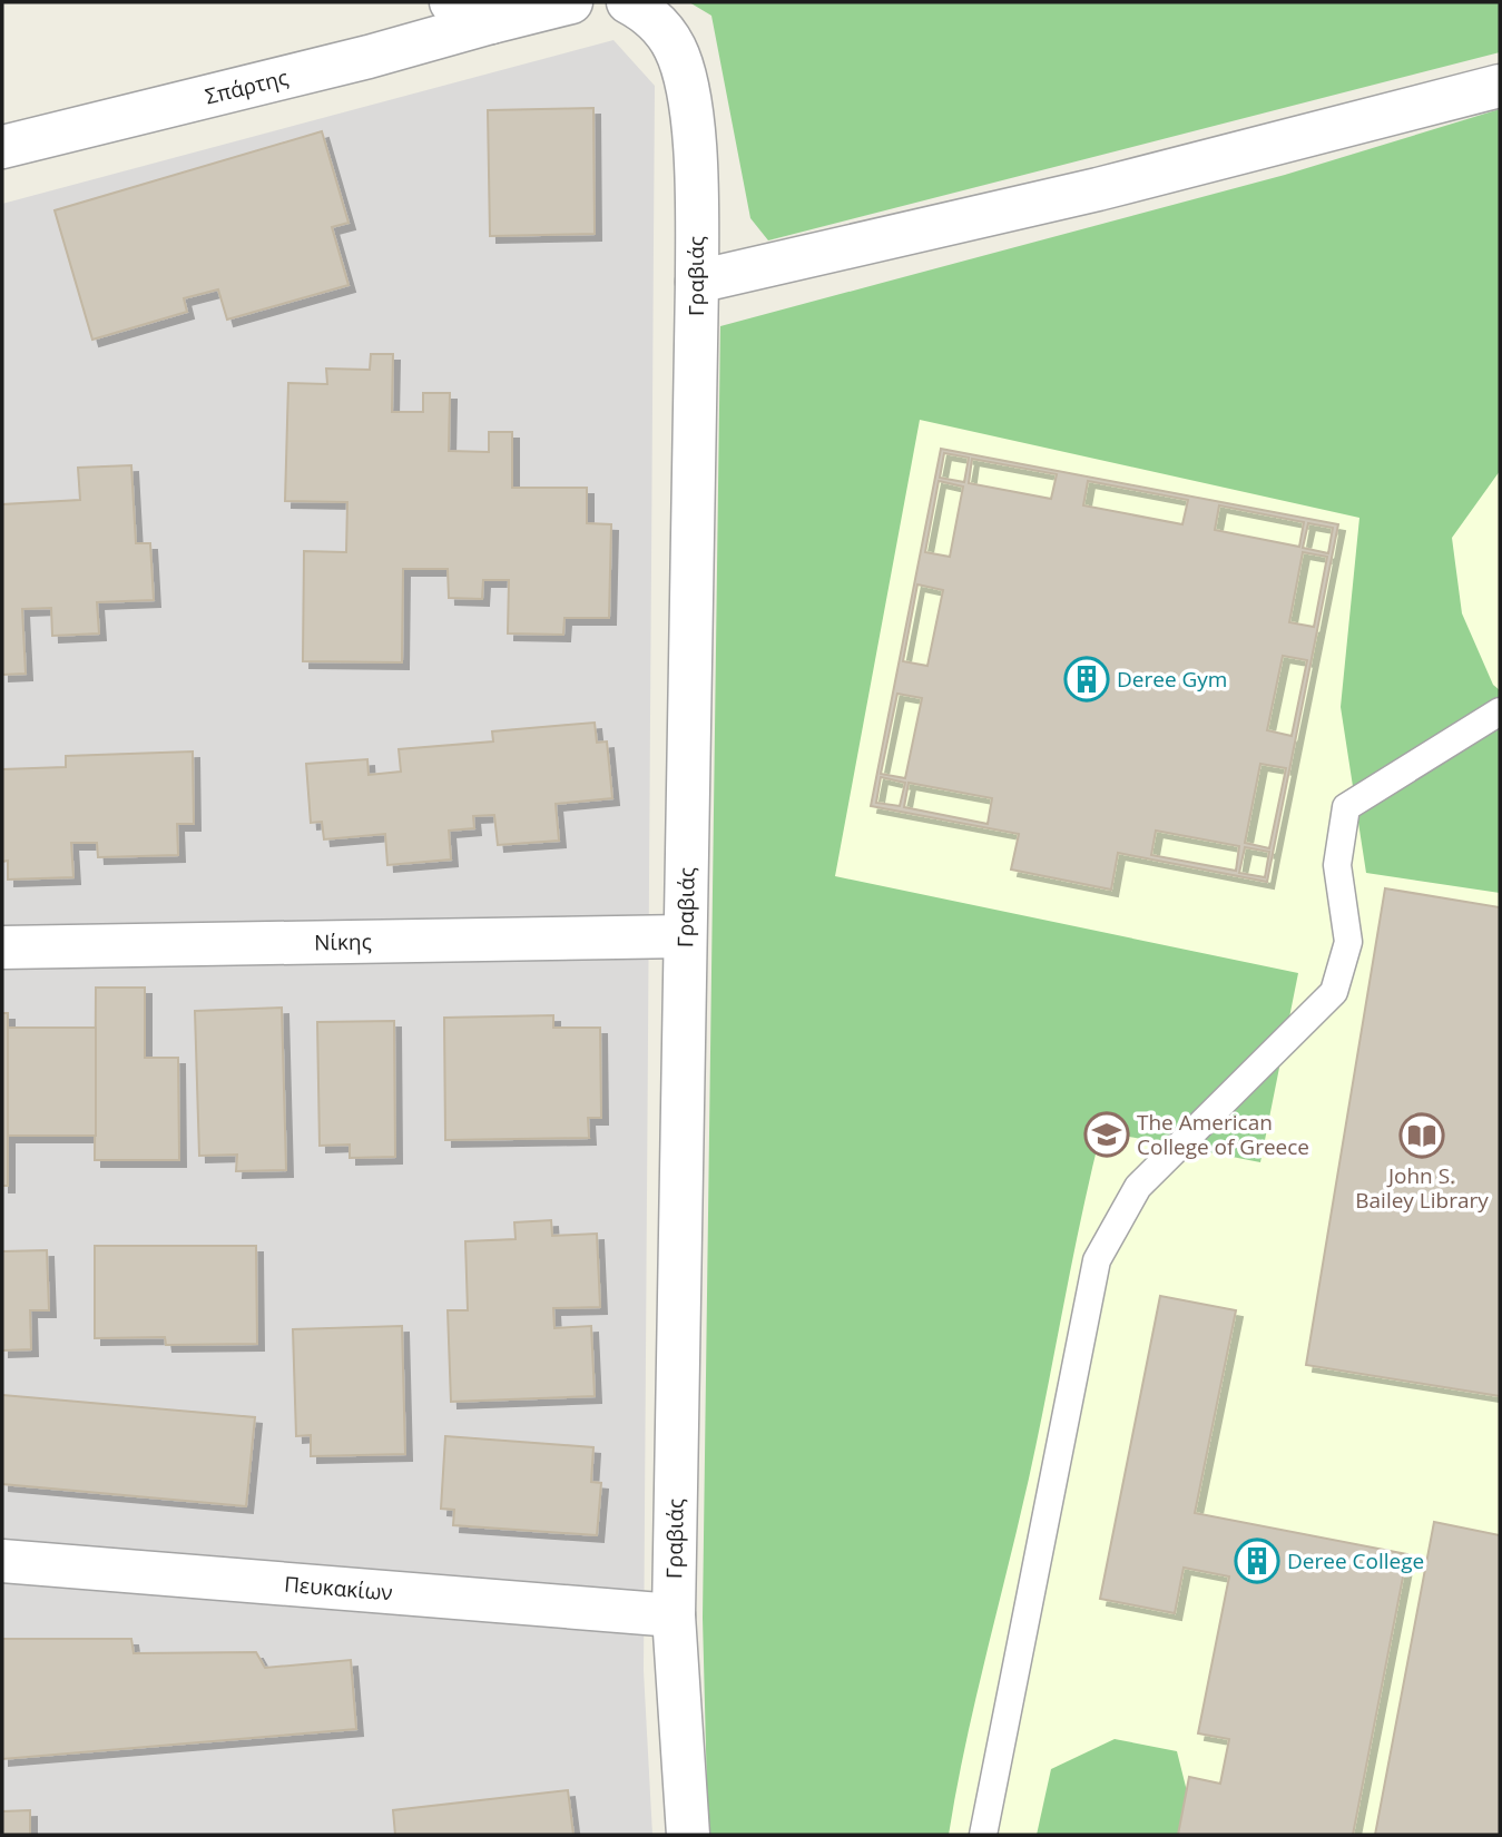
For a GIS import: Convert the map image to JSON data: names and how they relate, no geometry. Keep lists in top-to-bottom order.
{
  "streets": {
    "street": [
      "Σπάρτης",
      "Γραβιάς",
      "Νίκης",
      "Πευκακίων"
    ]
  },
  "crossings": [
    ["Γραβιάς", "Νίκης"],
    ["Γραβιάς", "Πευκακίων"]
  ],
  "places": {
    "building": ["Deree Gym", "Deree College"],
    "school or university": ["The American College of Greece"],
    "library": ["John S. Bailey Library"]
  }
}
